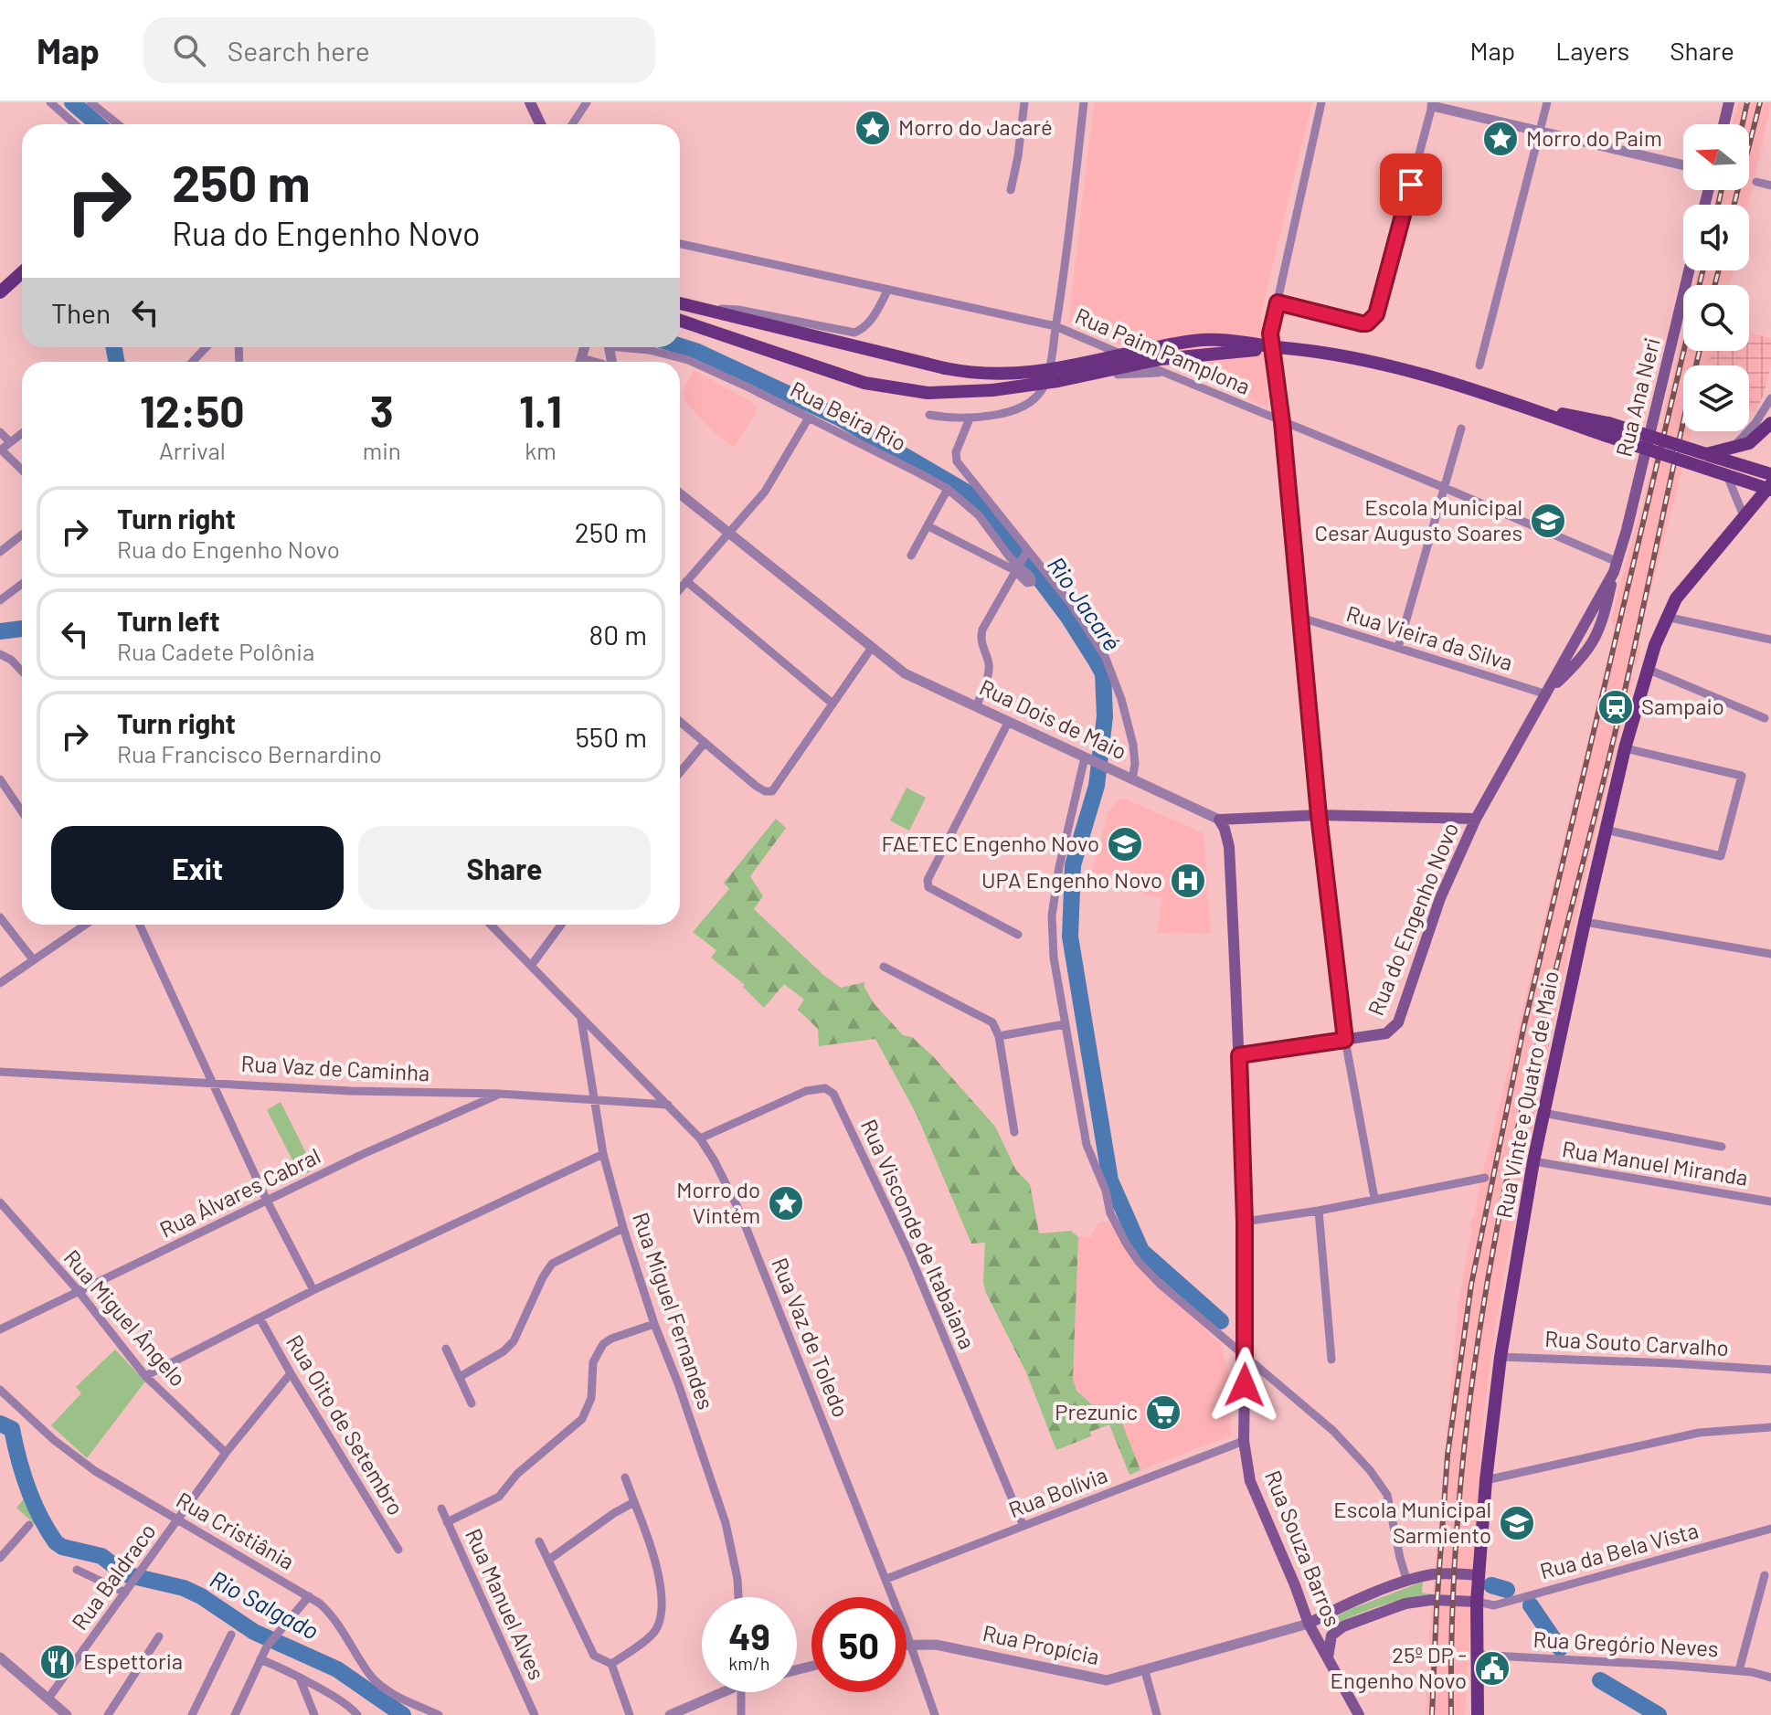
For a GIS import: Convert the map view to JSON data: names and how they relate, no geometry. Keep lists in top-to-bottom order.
{
  "streets": {
    "main road": [
      "Rua Ana Neri",
      "Rua Dois de Maio",
      "Rua do Engenho Novo",
      "Rua Vinte e Quatro de Maio",
      "Rua Souza Barros"
    ],
    "street": [
      "Rua Paim Pamplona",
      "Rua Beira Rio",
      "Rua Vieira da Silva",
      "Rua Vaz de Caminha",
      "Rua Manuel Miranda",
      "Rua Álvares Cabral",
      "Rua Visconde de Itabaiana",
      "Rua Miguel Fernandes",
      "Rua Miguel Ângelo",
      "Rua Vaz de Toledo",
      "Rua Souto Carvalho",
      "Rua Oito de Setembro",
      "Rua Bolívia",
      "Rua Cristiânia",
      "Rua da Bela Vista",
      "Rua Baldraco",
      "Rua Manuel Alves",
      "Rua Gregório Neves",
      "Rua Propícia"
    ]
  },
  "crossings": [
    ["Rua Paim Pamplona", "Rua Ana Neri"],
    ["Rua Paim Pamplona", "Rua do Engenho Novo"],
    ["Rua Ana Neri", "Rua do Engenho Novo"],
    ["Rua Vieira da Silva", "Rua do Engenho Novo"],
    ["Rua Dois de Maio", "Rua do Engenho Novo"],
    ["Rua Dois de Maio", "Rua Souza Barros"],
    ["Rua do Engenho Novo", "Rua Souza Barros"],
    ["Rua Vaz de Caminha", "Rua Álvares Cabral"],
    ["Rua Vaz de Caminha", "Rua Miguel Fernandes"],
    ["Rua Vaz de Caminha", "Rua Vaz de Toledo"],
    ["Rua Vinte e Quatro de Maio", "Rua Manuel Miranda"],
    ["Rua Vinte e Quatro de Maio", "Rua Souto Carvalho"],
    ["Rua Vinte e Quatro de Maio", "Rua da Bela Vista"],
    ["Rua Vinte e Quatro de Maio", "Rua Gregório Neves"],
    ["Rua Álvares Cabral", "Rua Miguel Ângelo"],
    ["Rua Visconde de Itabaiana", "Rua Vaz de Toledo"],
    ["Rua Visconde de Itabaiana", "Rua Bolívia"],
    ["Rua Miguel Fernandes", "Rua Vaz de Toledo"],
    ["Rua Miguel Ângelo", "Rua Baldraco"],
    ["Rua Vaz de Toledo", "Rua Bolívia"],
    ["Rua Oito de Setembro", "Rua Baldraco"],
    ["Rua Bolívia", "Rua Souza Barros"],
    ["Rua Cristiânia", "Rua Baldraco"],
    ["Rua Souza Barros", "Rua Propícia"]
  ],
  "water": ["Rio Jacaré", "Rio Salgado"],
  "places": {
    "place": ["Morro do Jacaré", "Morro do Paim", "Morro do Vintém"],
    "school or university": ["Escola Municipal Cesar Augusto Soares", "FAETEC Engenho Novo", "Escola Municipal Sarmiento"],
    "station": ["Sampaio"],
    "hospital": ["UPA Engenho Novo"],
    "supermarket": ["Prezunic"],
    "restaurant": ["Espettoria"],
    "public building": ["25º DP - Engenho Novo"]
  },
  "north": "left",
  "page": {
    "header": "Map",
    "search": "Search here",
    "nav": ["Map", "Layers", "Share"],
    "turn": ["250 m", "Rua do Engenho Novo"],
    "then": "Then",
    "eta": [
      "12:50",
      "Arrival",
      "3",
      "min",
      "1.1",
      "km"
    ],
    "list": [
      {
        "name": "Turn right",
        "note": "Rua do Engenho Novo",
        "value": "250 m"
      },
      {
        "name": "Turn left",
        "note": "Rua Cadete Polônia",
        "value": "80 m"
      },
      {
        "name": "Turn right",
        "note": "Rua Francisco Bernardino",
        "value": "550 m"
      }
    ],
    "buttons": ["Exit", "Share"],
    "speed": "49 km/h",
    "limit": "50"
  }
}
